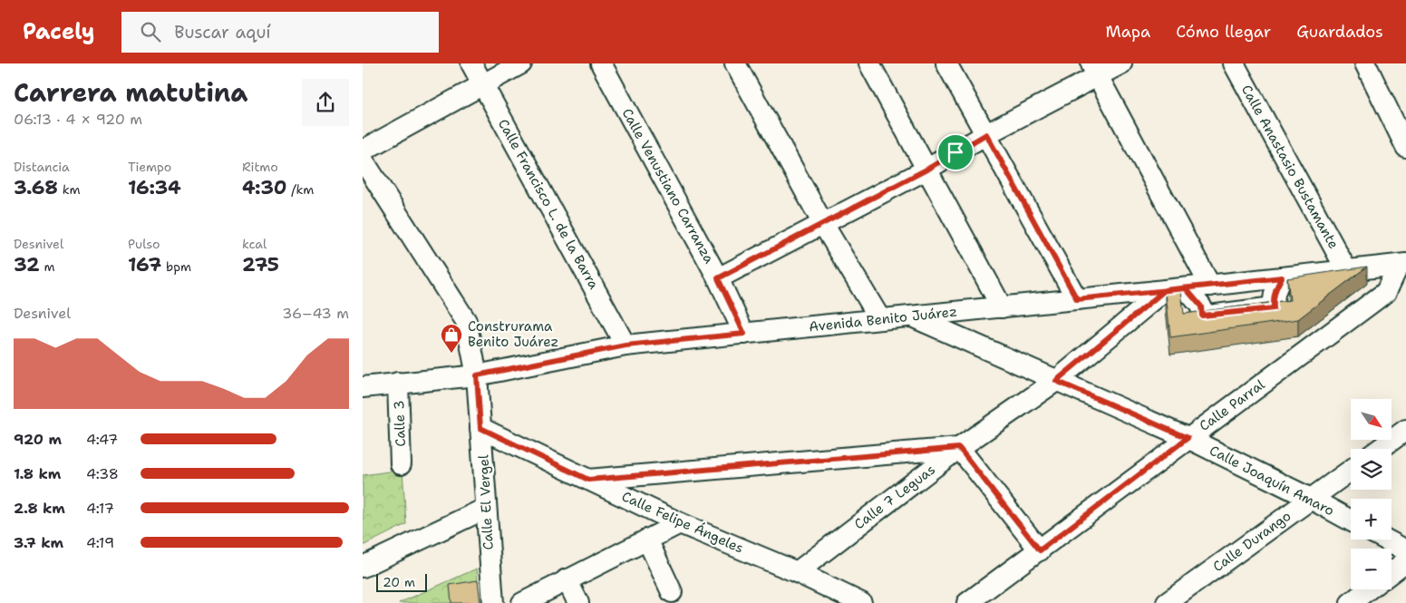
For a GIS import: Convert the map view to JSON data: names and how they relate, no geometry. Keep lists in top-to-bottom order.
{
  "streets": {
    "street": [
      "Calle Anastasio Bustamante",
      "Calle Venustiano Carranza",
      "Calle Francisco L. de la Barra",
      "Avenida Benito Juárez",
      "Calle Parral",
      "Calle 3",
      "Calle Joaquín Amaro",
      "Calle 7 Leguas",
      "Calle El Vergel",
      "Calle Felipe Ángeles",
      "Calle Durango"
    ]
  },
  "crossings": [
    ["Calle Anastasio Bustamante", "Avenida Benito Juárez"],
    ["Calle Venustiano Carranza", "Avenida Benito Juárez"],
    ["Calle Francisco L. de la Barra", "Avenida Benito Juárez"],
    ["Avenida Benito Juárez", "Calle Parral"],
    ["Avenida Benito Juárez", "Calle 3"],
    ["Avenida Benito Juárez", "Calle Joaquín Amaro"],
    ["Avenida Benito Juárez", "Calle 7 Leguas"],
    ["Avenida Benito Juárez", "Calle El Vergel"],
    ["Calle Parral", "Calle Joaquín Amaro"],
    ["Calle Joaquín Amaro", "Calle 7 Leguas"],
    ["Calle Joaquín Amaro", "Calle Durango"],
    ["Calle 7 Leguas", "Calle Felipe Ángeles"],
    ["Calle El Vergel", "Calle Felipe Ángeles"]
  ],
  "places": {
    "shop": ["Construrama Benito Juárez"]
  },
  "scale_bar": "20 m",
  "north": "bottom right",
  "page": {
    "header": "Pacely",
    "search": "Buscar aquí",
    "nav": ["Mapa", "Cómo llegar", "Guardados"],
    "heading": ["Carrera matutina", "06:13 · 4 × 920 m"],
    "stats": [
      ["Distancia", "3.68 km"],
      ["Tiempo", "16:34"],
      ["Ritmo", "4:30 /km"],
      ["Desnivel", "32 m"],
      ["Pulso", "167 bpm"],
      ["kcal", "275"]
    ],
    "chart": ["Desnivel", "36–43 m"],
    "map_buttons": ["+", "−"],
    "list": [
      {
        "name": "920 m",
        "note": "4:47"
      },
      {
        "name": "1.8 km",
        "note": "4:38"
      },
      {
        "name": "2.8 km",
        "note": "4:17"
      },
      {
        "name": "3.7 km",
        "note": "4:19"
      }
    ],
    "scale": "20 m"
  }
}
